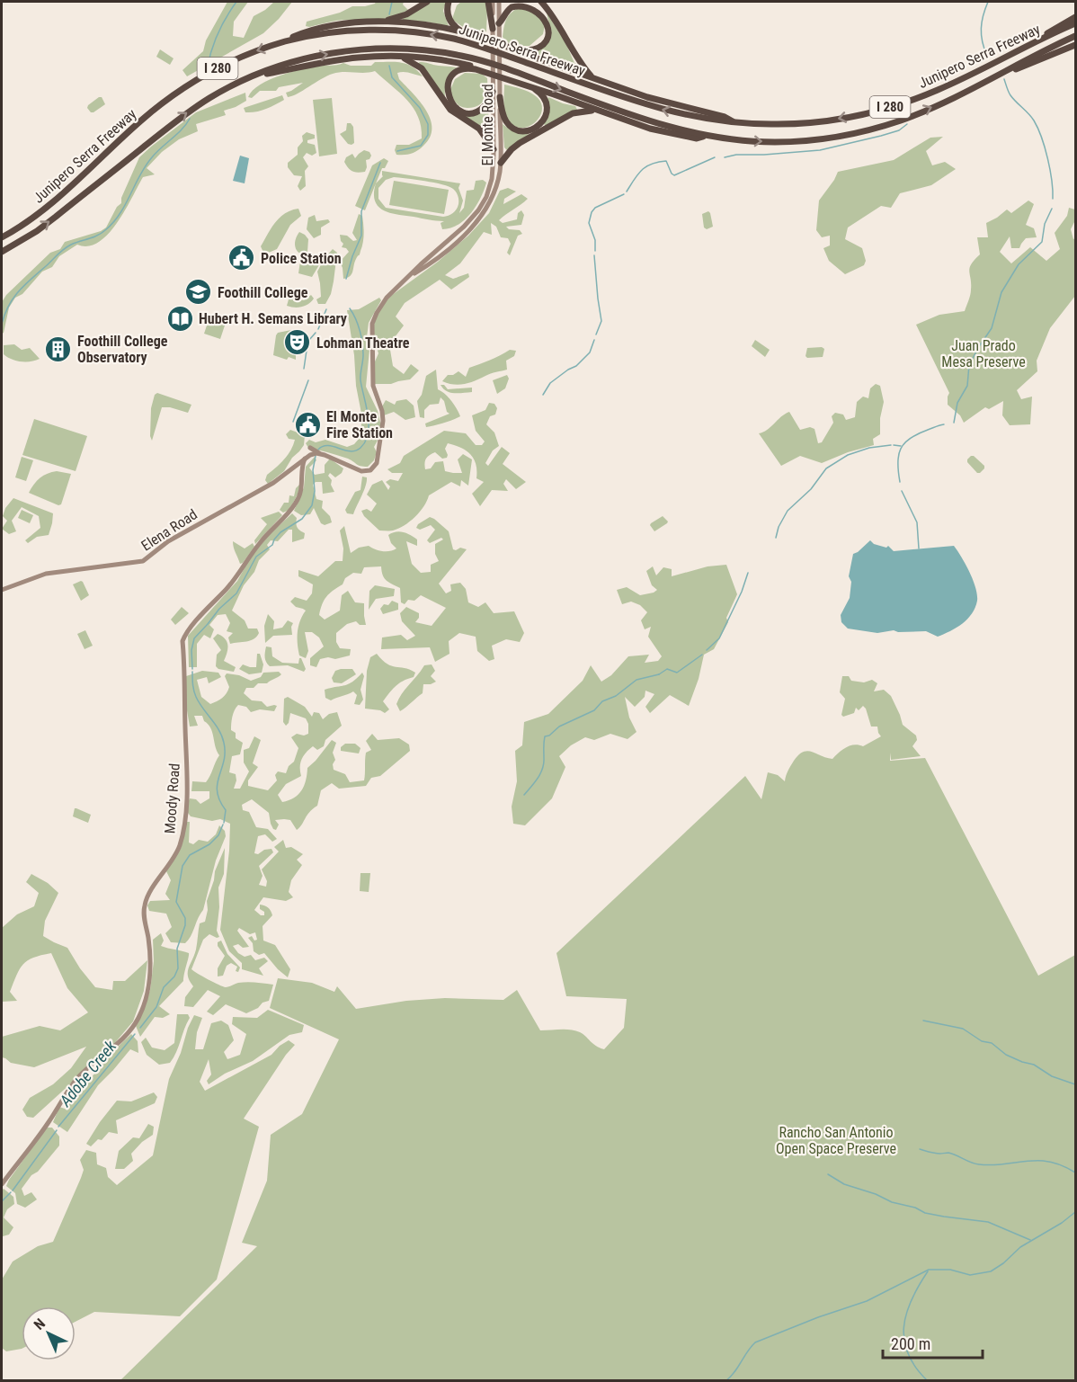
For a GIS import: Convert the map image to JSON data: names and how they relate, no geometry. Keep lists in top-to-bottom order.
{
  "streets": {
    "highway": ["Junipero Serra Freeway", "I 280"],
    "street": ["El Monte Road", "Elena Road", "Moody Road"]
  },
  "crossings": [
    ["Elena Road", "Moody Road"]
  ],
  "water": ["Adobe Creek"],
  "parks": ["Juan Prado Mesa Preserve", "Rancho San Antonio Open Space Preserve"],
  "places": {
    "public building": ["Police Station", "El Monte Fire Station"],
    "school or university": ["Foothill College"],
    "library": ["Hubert H. Semans Library"],
    "theatre": ["Lohman Theatre"],
    "building": ["Foothill College Observatory"]
  },
  "scale_bar": "200 m",
  "north": "top left"
}
